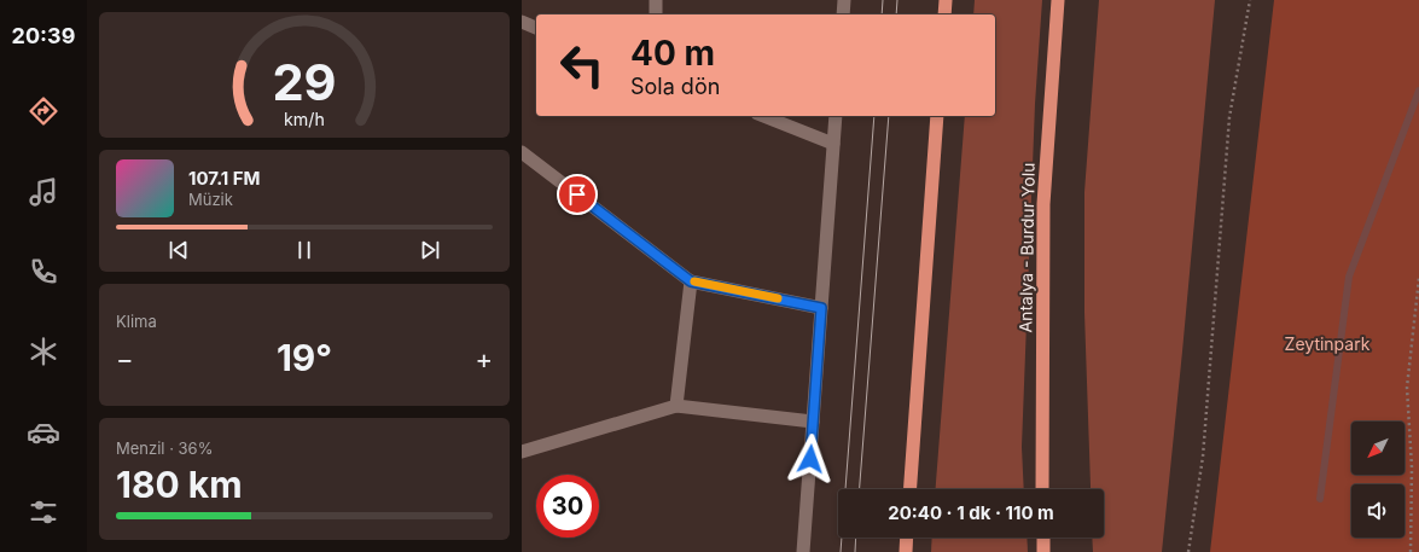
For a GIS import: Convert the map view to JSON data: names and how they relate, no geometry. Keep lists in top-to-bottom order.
{
  "streets": {
    "highway": ["Antalya - Burdur Yolu"]
  },
  "parks": ["Zeytinpark"],
  "north": "bottom left",
  "page": {
    "tabs": "20:39",
    "turn": ["40 m", "Sola dön"],
    "song": ["107.1 FM", "Müzik"],
    "tile": [
      "Klima",
      ["Menzil · 36%", "180 km"]
    ],
    "heat": ["−", "19°", "+"],
    "limit": "30",
    "trip": "20:40 · 1 dk · 110 m",
    "gauge": ["29", "km/h"]
  }
}
